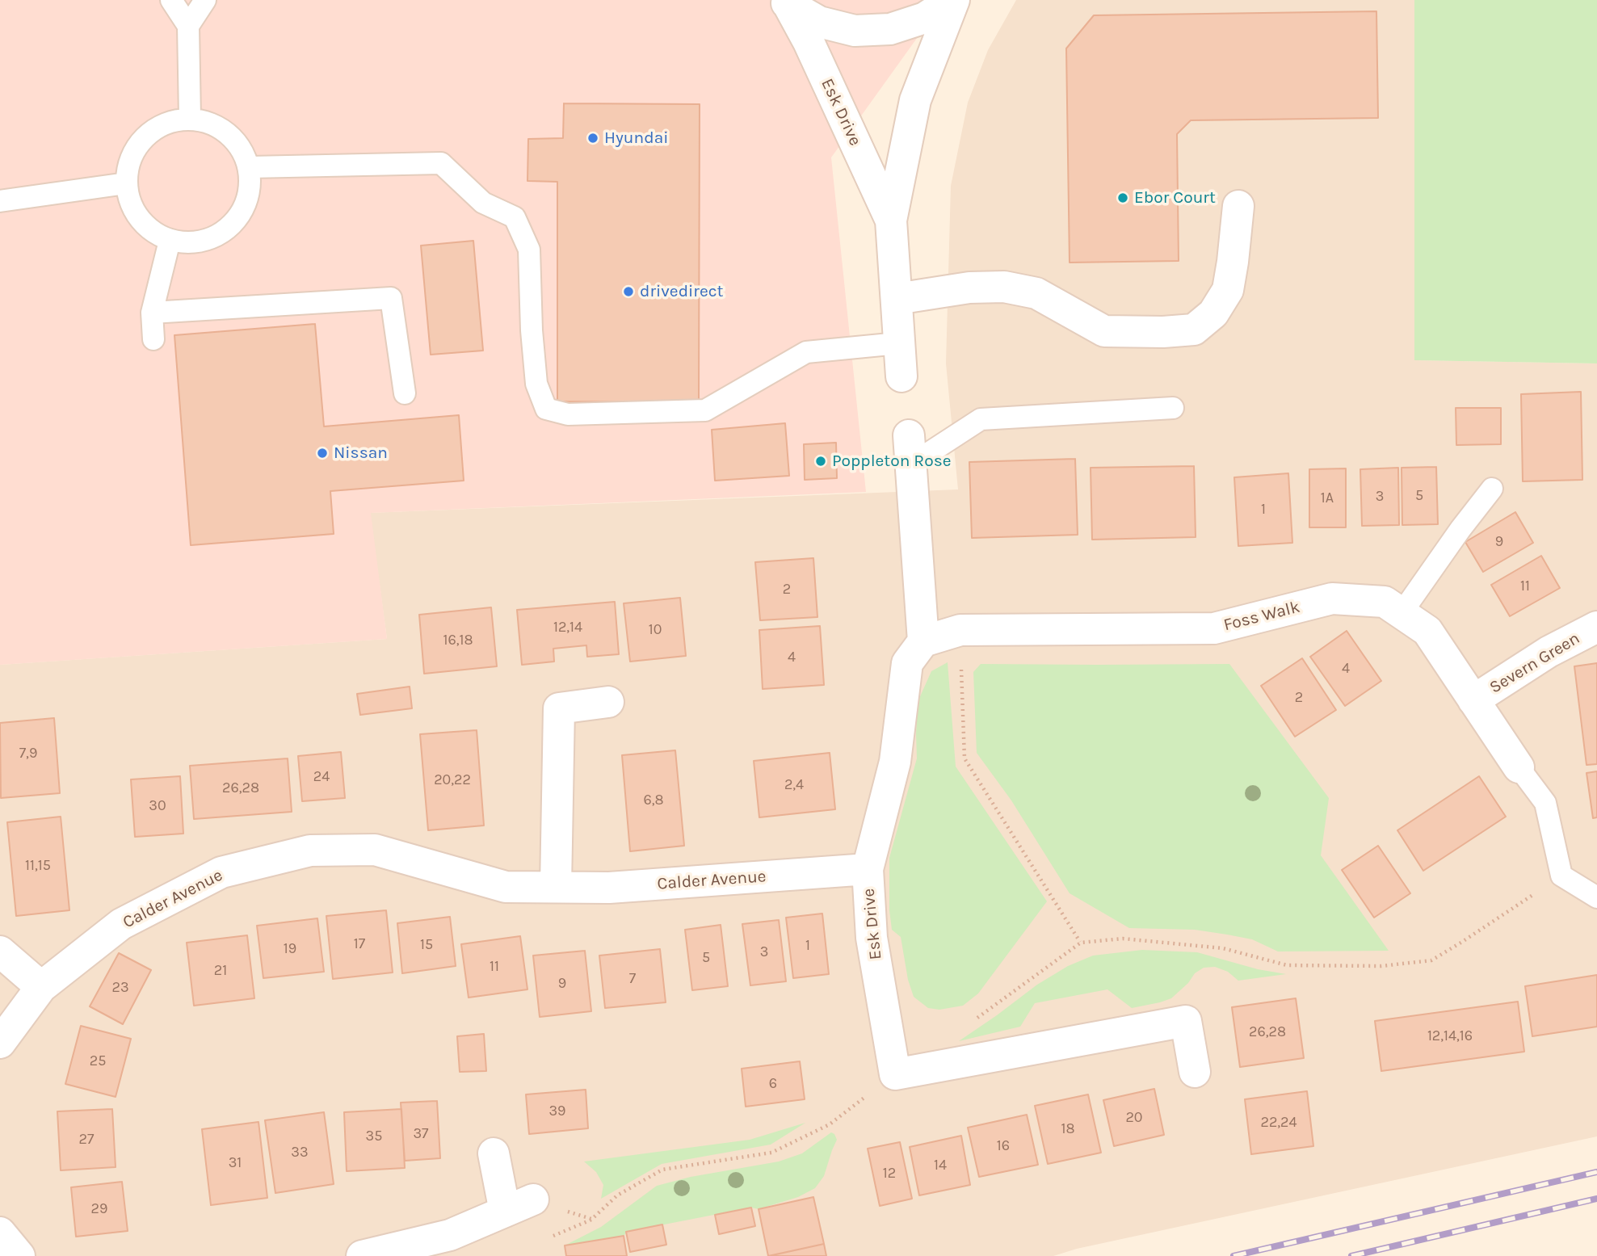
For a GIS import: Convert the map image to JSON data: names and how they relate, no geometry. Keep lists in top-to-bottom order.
{
  "streets": {
    "street": [
      "Esk Drive",
      "Foss Walk",
      "Severn Green",
      "Calder Avenue"
    ]
  },
  "crossings": [
    ["Esk Drive", "Foss Walk"],
    ["Esk Drive", "Calder Avenue"],
    ["Foss Walk", "Severn Green"]
  ],
  "places": [
    "Hyundai",
    "Ebor Court",
    "drivedirect",
    "Nissan",
    "Poppleton Rose"
  ],
  "house_numbers": [
    "5",
    "3",
    "1A",
    "1",
    "9",
    "11",
    "2",
    "12,14",
    "10",
    "16,18",
    "4",
    "4",
    "2",
    "7,9",
    "24",
    "20,22",
    "2,4",
    "26,28",
    "6,8",
    "30",
    "11,15",
    "17",
    "15",
    "1",
    "19",
    "3",
    "5",
    "11",
    "21",
    "7",
    "9",
    "23",
    "26,28",
    "12,14,16",
    "25",
    "6",
    "39",
    "20",
    "22,24",
    "18",
    "37",
    "35",
    "27",
    "16",
    "33",
    "31",
    "14",
    "12",
    "29"
  ]
}
